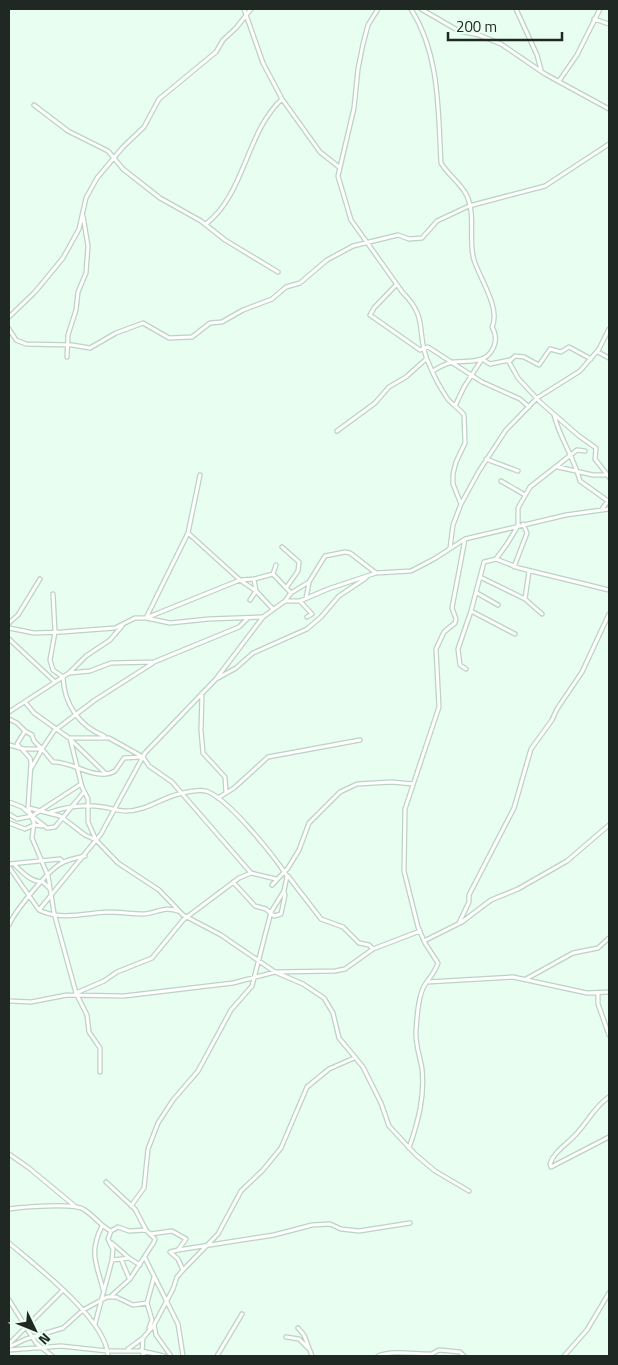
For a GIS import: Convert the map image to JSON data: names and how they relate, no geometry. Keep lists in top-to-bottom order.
{
  "scale_bar": "200 m",
  "north": "bottom right"
}
